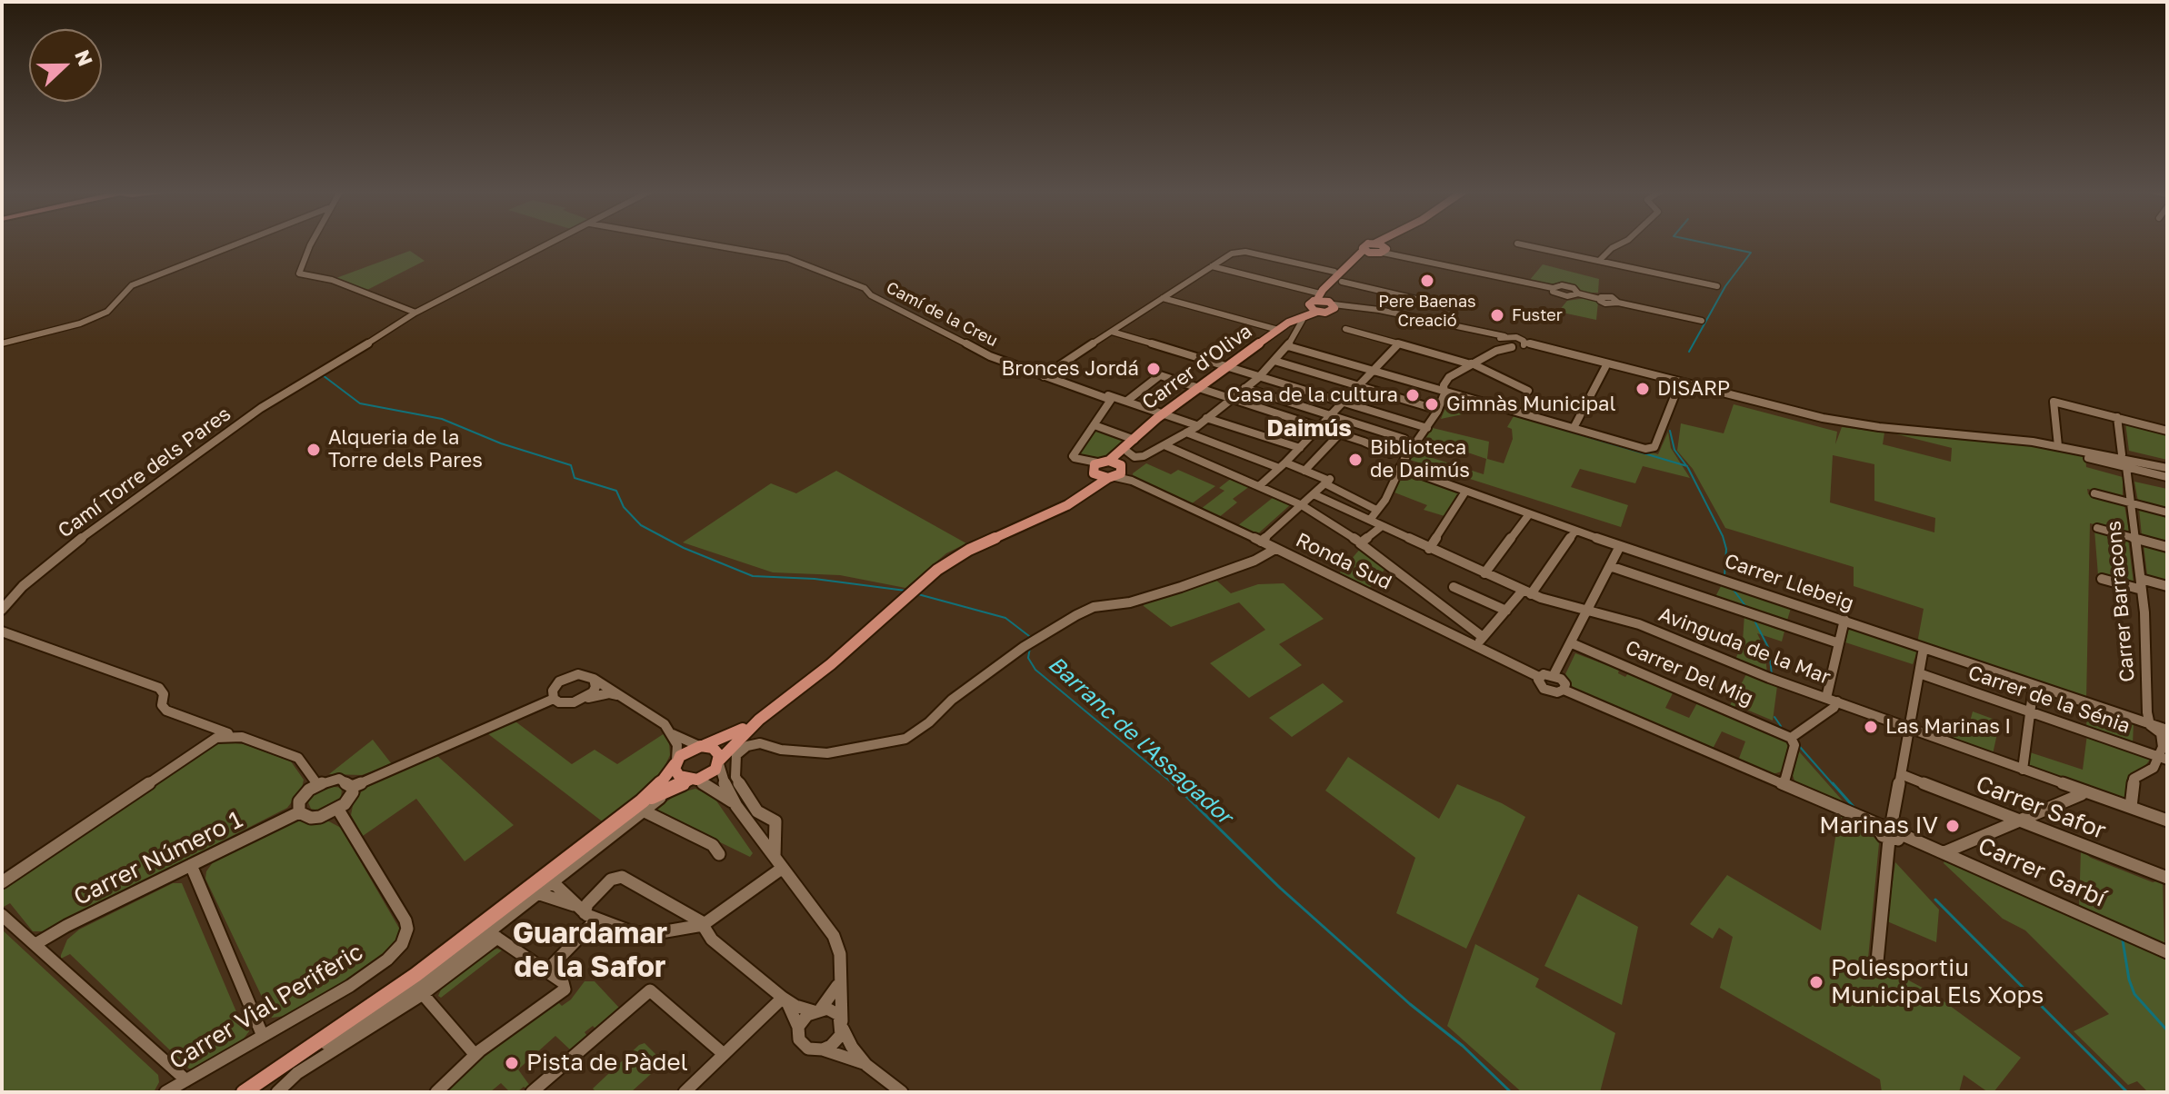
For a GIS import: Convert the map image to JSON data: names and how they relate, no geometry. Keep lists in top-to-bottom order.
{
  "streets": {
    "main road": ["Carrer d'Oliva"],
    "street": [
      "Camí de la Creu",
      "Camí Torre dels Pares",
      "Ronda Sud",
      "Carrer Llebeig",
      "Carrer Barracons",
      "Avinguda de la Mar",
      "Carrer Del Mig",
      "Carrer de la Sénia",
      "Carrer Safor",
      "Carrer Número 1",
      "Carrer Garbí",
      "Carrer Vial Perifèric"
    ]
  },
  "crossings": [
    ["Camí de la Creu", "Carrer d'Oliva"],
    ["Carrer d'Oliva", "Ronda Sud"],
    ["Carrer Llebeig", "Carrer Barracons"],
    ["Carrer Barracons", "Carrer de la Sénia"]
  ],
  "districts": ["Daimús", "Guardamar de la Safor"],
  "water": ["Barranc de l'Assagador"],
  "places": [
    "Pere Baenas Creació",
    "Fuster",
    "Bronces Jordá",
    "DISARP",
    "Casa de la cultura",
    "Gimnàs Municipal",
    "Alqueria de la Torre dels Pares",
    "Biblioteca de Daimús",
    "Las Marinas I",
    "Marinas IV",
    "Poliesportiu Municipal Els Xops",
    "Pista de Pàdel"
  ],
  "north": "right"
}
